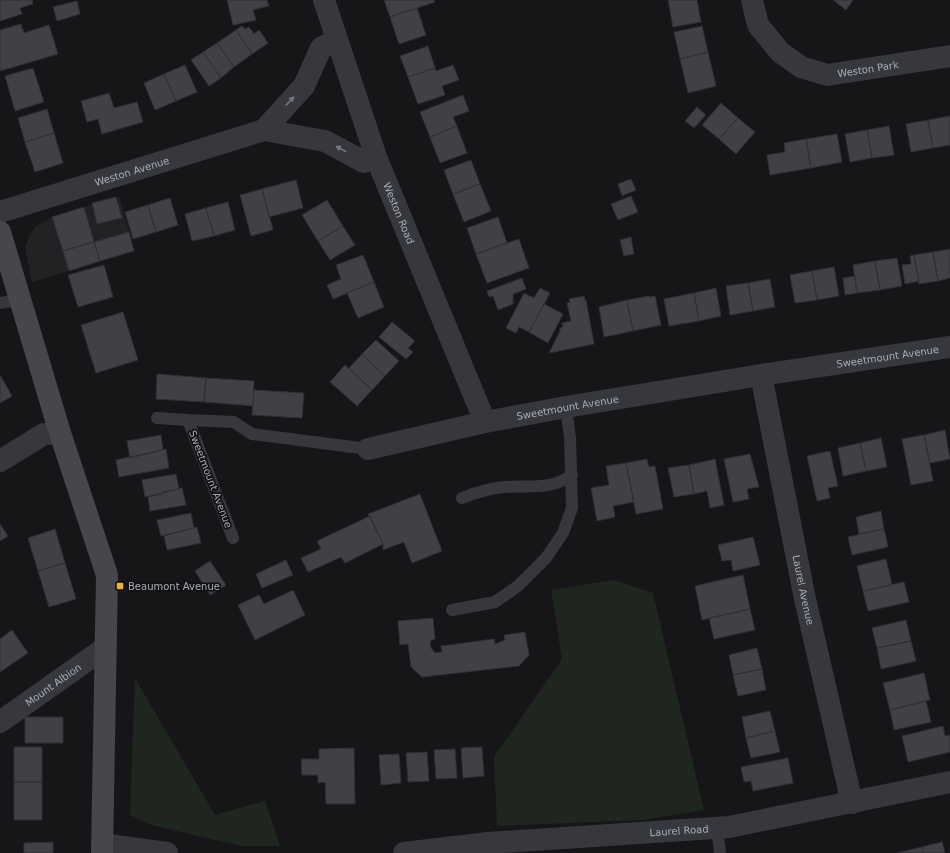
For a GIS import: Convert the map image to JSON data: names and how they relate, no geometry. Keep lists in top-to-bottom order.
{
  "streets": {
    "street": [
      "Weston Park",
      "Weston Avenue",
      "Weston Road",
      "Sweetmount Avenue",
      "Laurel Avenue",
      "Mount Albion",
      "Laurel Road"
    ]
  },
  "crossings": [
    ["Weston Avenue", "Weston Road"],
    ["Weston Road", "Sweetmount Avenue"],
    ["Sweetmount Avenue", "Laurel Avenue"],
    ["Laurel Avenue", "Laurel Road"]
  ],
  "places": {
    "transit": ["Beaumont Avenue"]
  }
}
